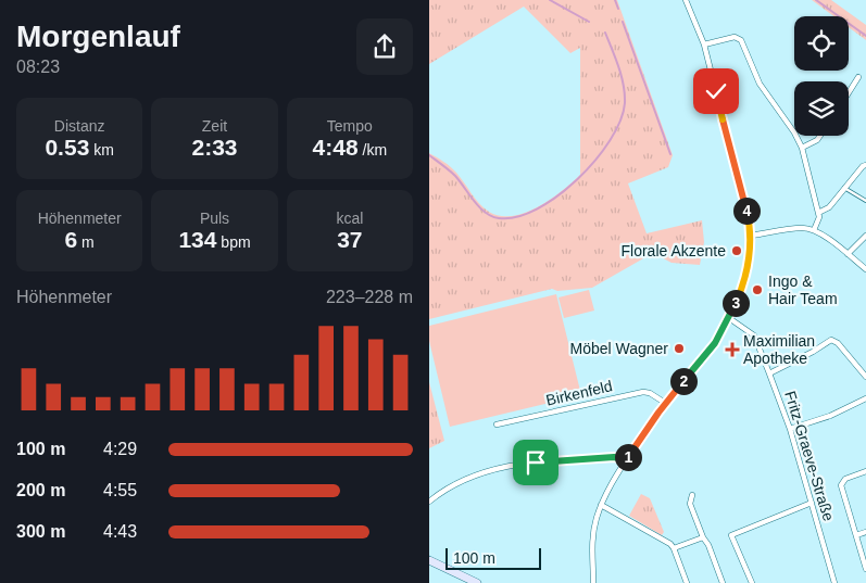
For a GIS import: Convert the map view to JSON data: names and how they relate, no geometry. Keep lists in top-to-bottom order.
{
  "streets": {
    "street": ["Birkenfeld", "Fritz-Graeve-Straße"]
  },
  "places": {
    "other": ["Florale Akzente", "Ingo & Hair Team", "Möbel Wagner"],
    "health": ["Maximilian Apotheke"]
  },
  "scale_bar": "100 m",
  "page": {
    "heading": ["Morgenlauf", "08:23"],
    "stats": [
      ["Distanz", "0.53 km"],
      ["Zeit", "2:33"],
      ["Tempo", "4:48 /km"],
      ["Höhenmeter", "6 m"],
      ["Puls", "134 bpm"],
      ["kcal", "37"]
    ],
    "pins": [
      "4",
      "3",
      "2",
      "1"
    ],
    "chart": ["Höhenmeter", "223–228 m"],
    "list": [
      {
        "name": "100 m",
        "note": "4:29"
      },
      {
        "name": "200 m",
        "note": "4:55"
      },
      {
        "name": "300 m",
        "note": "4:43"
      }
    ],
    "scale": "100 m"
  }
}
